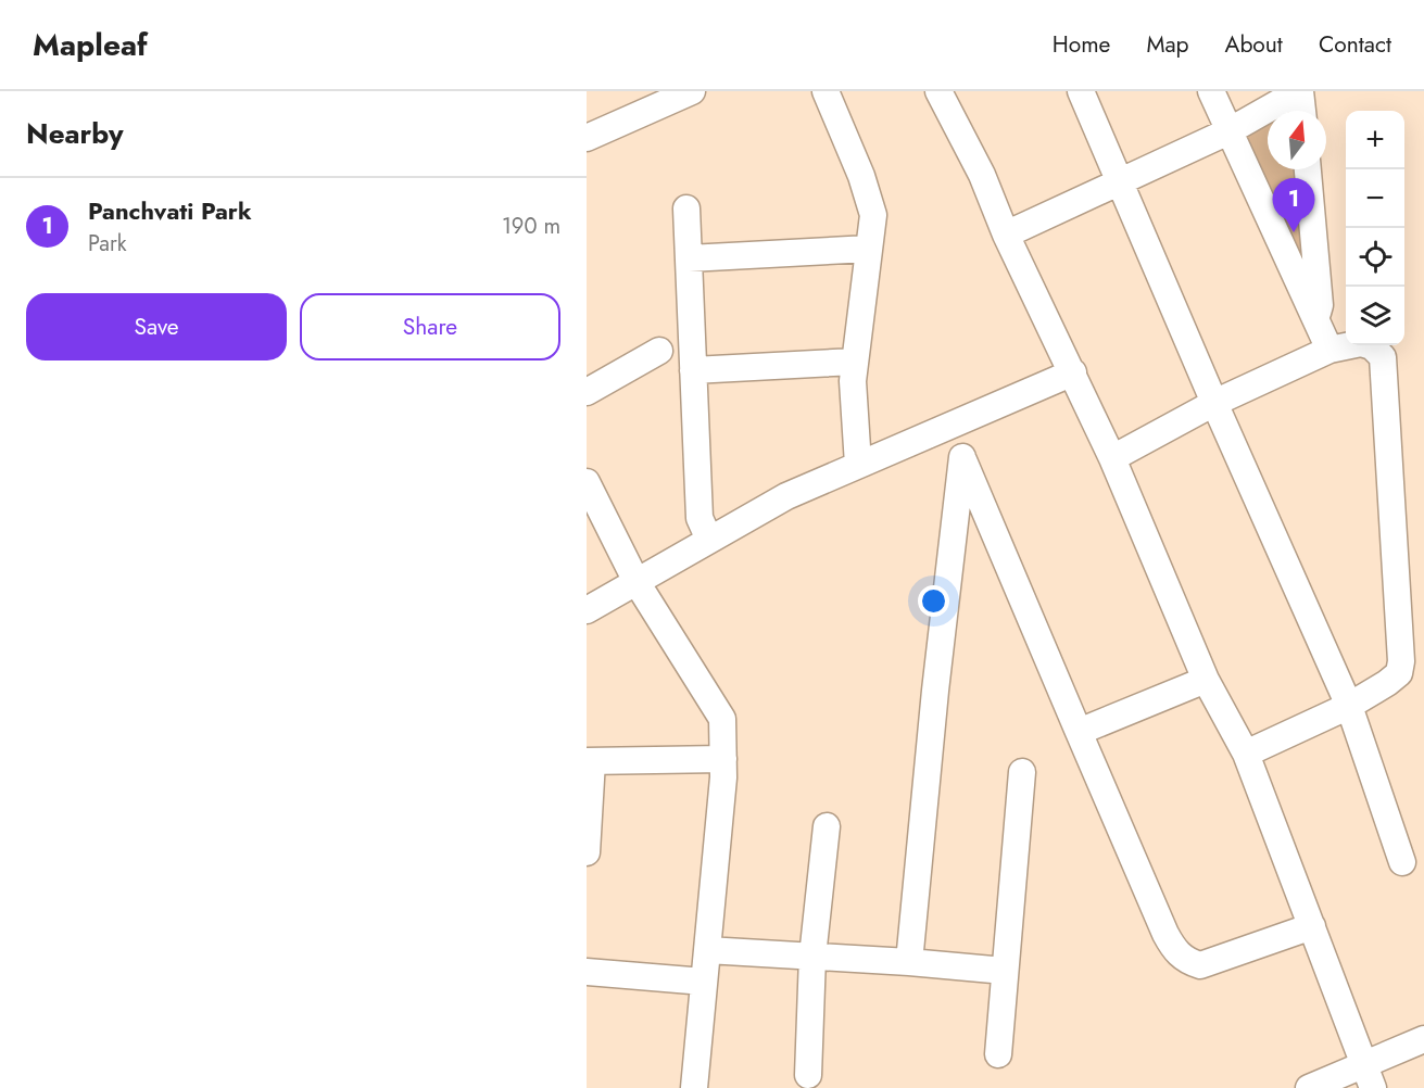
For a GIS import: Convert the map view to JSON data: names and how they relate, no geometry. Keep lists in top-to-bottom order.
{
  "north": "top",
  "page": {
    "header": "Mapleaf",
    "nav": [
      "Home",
      "Map",
      "About",
      "Contact"
    ],
    "heading": "Nearby",
    "map_buttons": ["+", "−"],
    "list": [
      {
        "mark": "1",
        "name": "Panchvati Park",
        "note": "Park",
        "value": "190 m"
      }
    ],
    "pins": "1",
    "buttons": ["Save", "Share"]
  }
}
